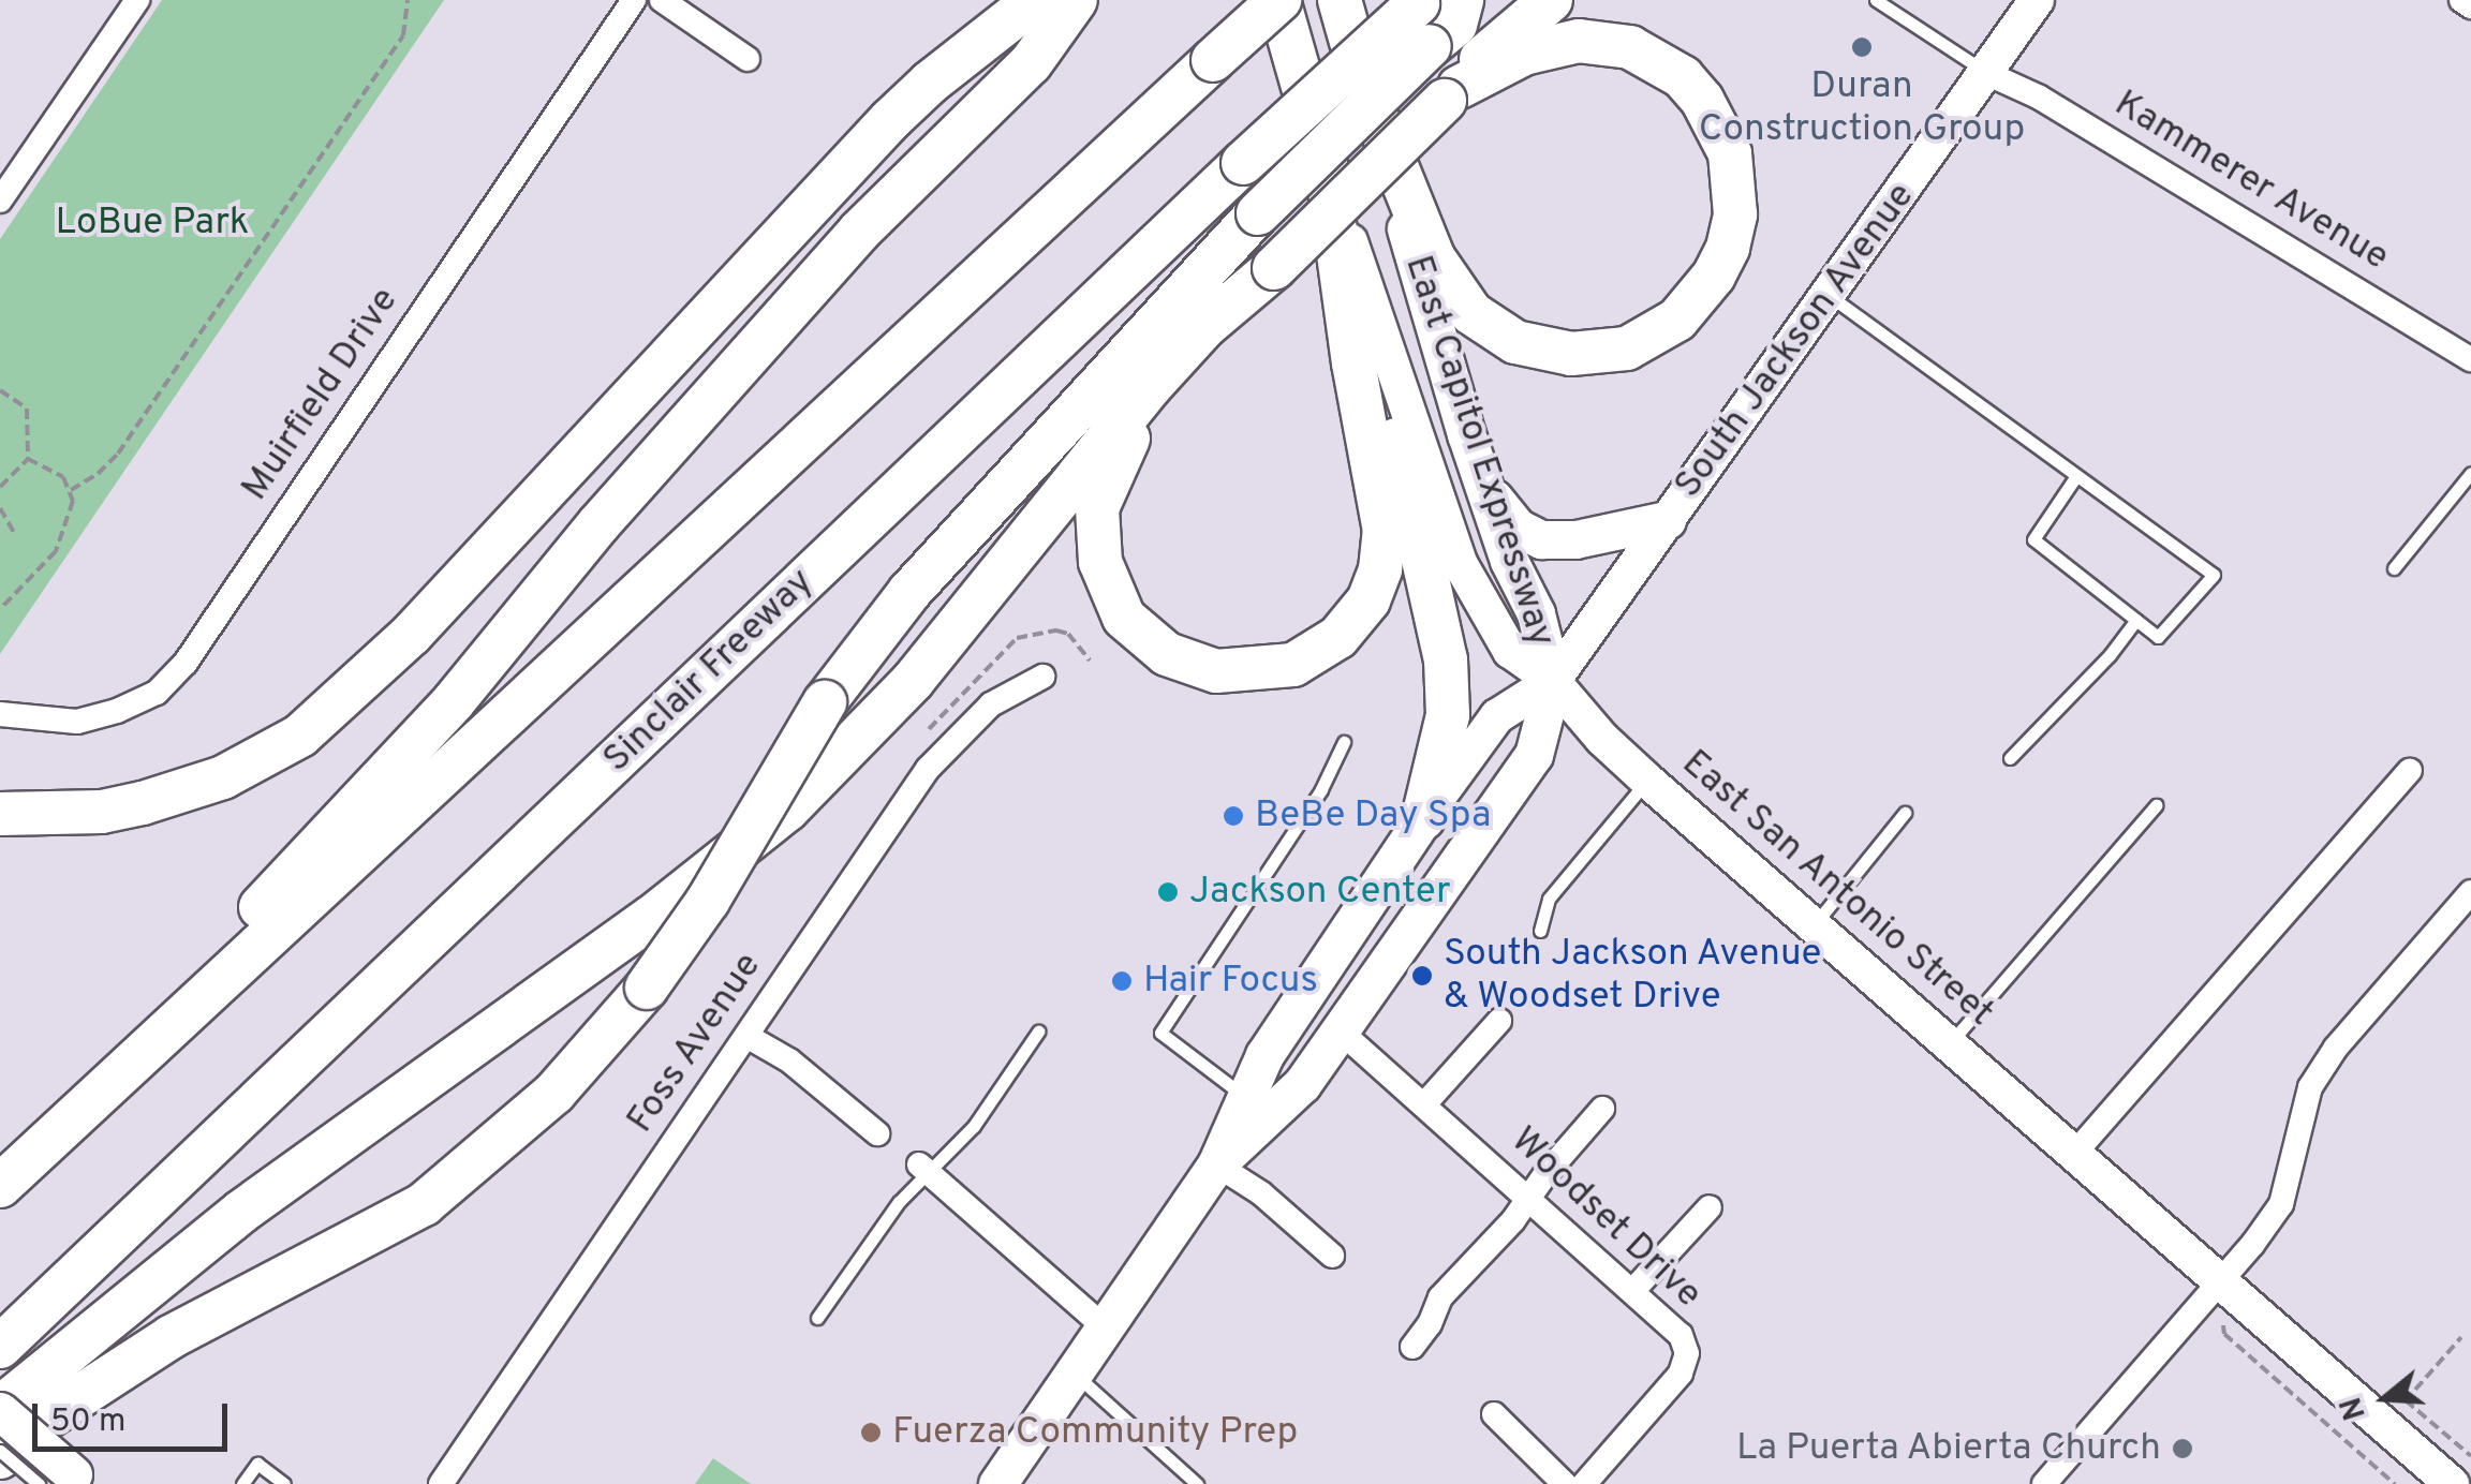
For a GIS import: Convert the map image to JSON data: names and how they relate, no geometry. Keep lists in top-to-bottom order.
{
  "streets": {
    "highway": ["East Capitol Expressway", "Sinclair Freeway"],
    "main road": ["South Jackson Avenue", "East San Antonio Street"],
    "street": [
      "Kammerer Avenue",
      "Muirfield Drive",
      "Foss Avenue",
      "Woodset Drive"
    ]
  },
  "crossings": [
    ["Kammerer Avenue", "South Jackson Avenue"],
    ["South Jackson Avenue", "East Capitol Expressway"],
    ["South Jackson Avenue", "East San Antonio Street"],
    ["South Jackson Avenue", "Woodset Drive"],
    ["East Capitol Expressway", "East San Antonio Street"]
  ],
  "parks": ["LoBue Park"],
  "places": [
    "Duran Construction Group",
    "BeBe Day Spa",
    "Jackson Center",
    "South Jackson Avenue & Woodset Drive",
    "Hair Focus",
    "Fuerza Community Prep",
    "La Puerta Abierta Church"
  ],
  "scale_bar": "50 m",
  "north": "left"
}
